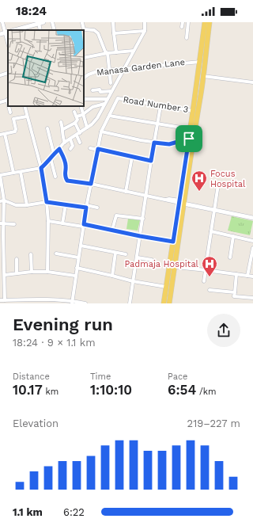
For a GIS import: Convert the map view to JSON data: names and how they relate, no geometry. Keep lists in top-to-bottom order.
{
  "streets": {
    "street": ["Manasa Garden Lane", "Road Number 3"]
  },
  "places": {
    "hospital": ["Focus Hospital", "Padmaja Hospital"]
  },
  "page": {
    "status": "18:24",
    "heading": ["Evening run", "18:24 · 9 × 1.1 km"],
    "stats": [
      ["Distance", "10.17 km"],
      ["Time", "1:10:10"],
      ["Pace", "6:54 /km"]
    ],
    "chart": ["Elevation", "219–227 m"],
    "list": [
      {
        "name": "1.1 km",
        "note": "6:22"
      }
    ]
  }
}
